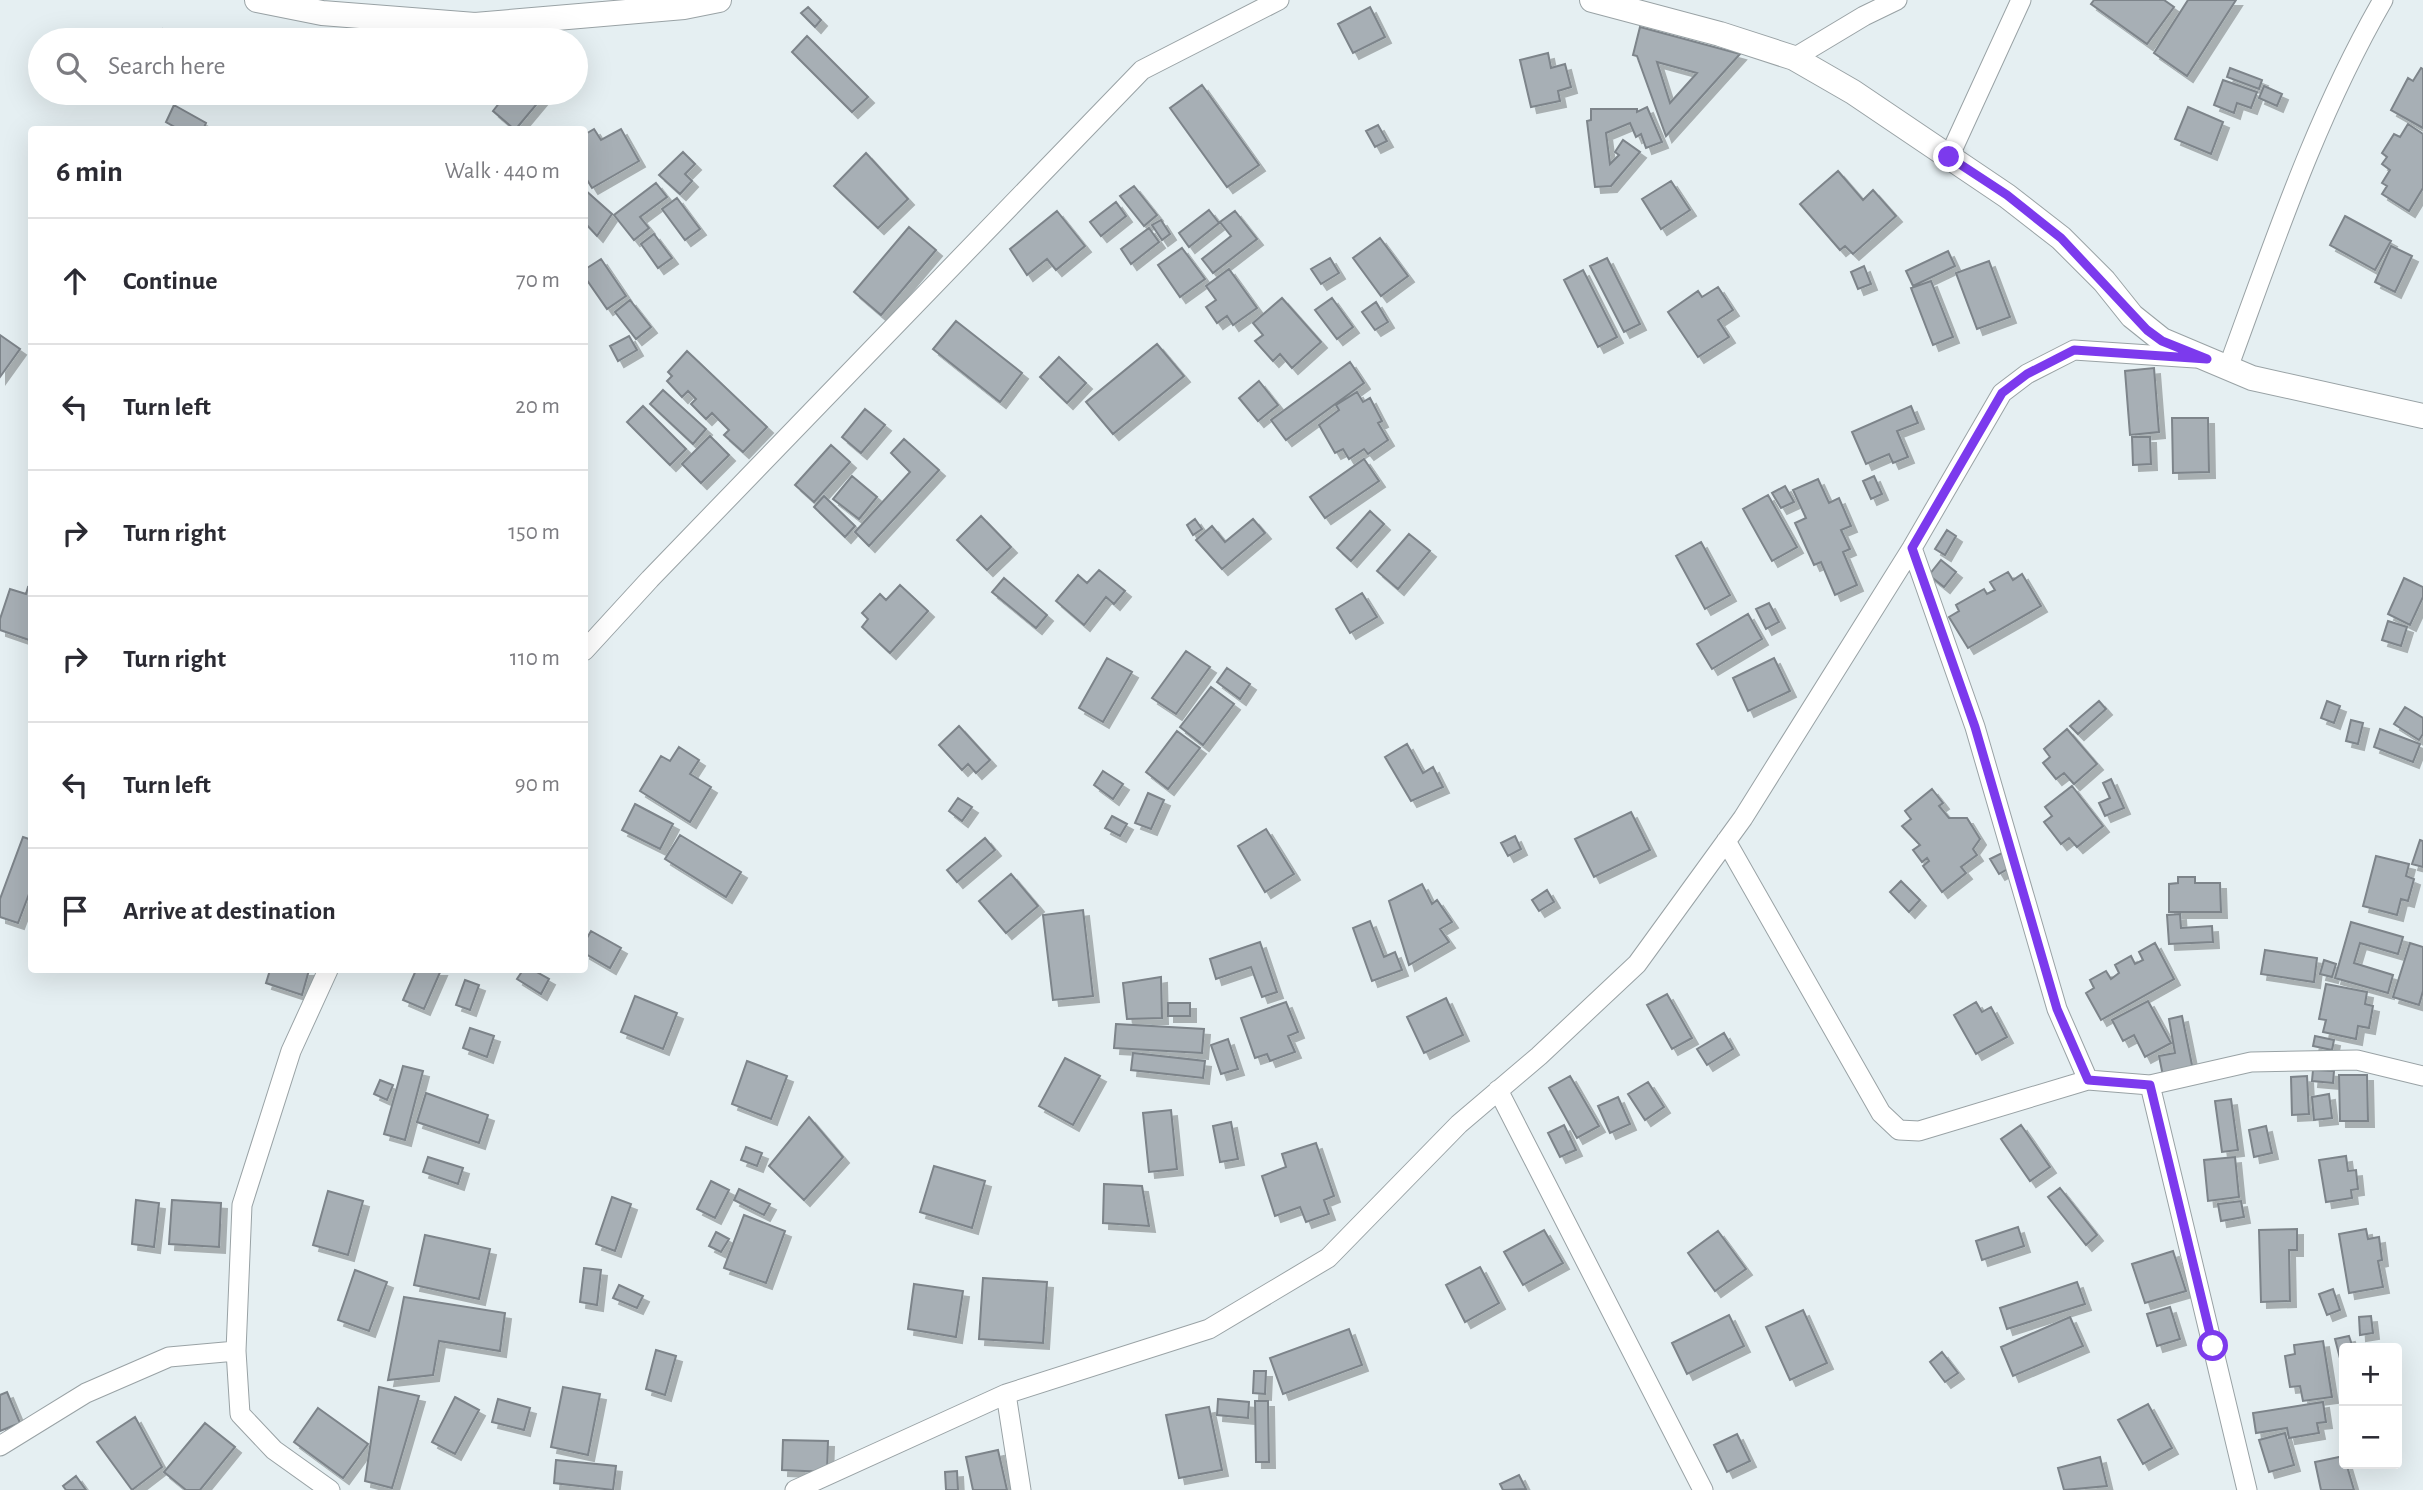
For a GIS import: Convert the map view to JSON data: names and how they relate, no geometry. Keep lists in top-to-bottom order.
{
  "page": {
    "search": "Search here",
    "heading": ["6 min", "Walk · 440 m"],
    "list": [
      ["Continue", "70 m"],
      ["Turn left", "20 m"],
      ["Turn right", "150 m"],
      ["Turn right", "110 m"],
      ["Turn left", "90 m"],
      "Arrive at destination"
    ],
    "map_buttons": ["+", "−"]
  }
}
